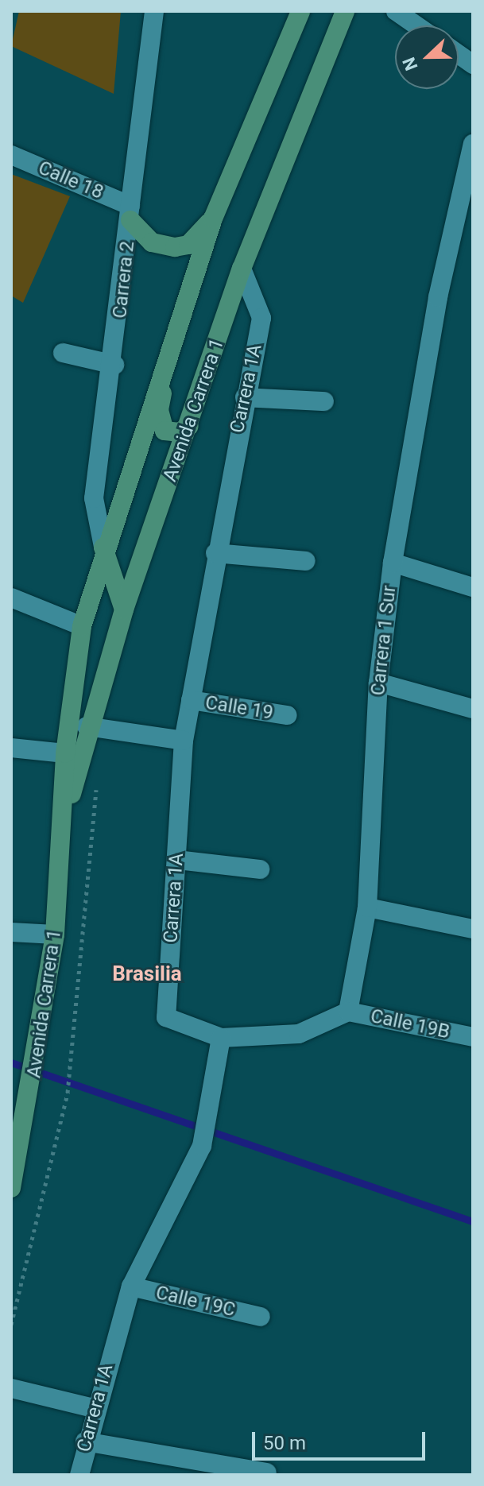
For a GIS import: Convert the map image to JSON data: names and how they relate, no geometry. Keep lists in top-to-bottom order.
{
  "streets": {
    "main road": ["Avenida Carrera 1"],
    "street": [
      "Calle 18",
      "Carrera 2",
      "Carrera 1A",
      "Carrera 1 Sur",
      "Calle 19",
      "Calle 19B",
      "Calle 19C"
    ]
  },
  "crossings": [
    ["Calle 18", "Carrera 2"],
    ["Carrera 2", "Avenida Carrera 1"],
    ["Carrera 1A", "Avenida Carrera 1"],
    ["Carrera 1A", "Calle 19"],
    ["Carrera 1A", "Calle 19C"],
    ["Carrera 1 Sur", "Calle 19B"]
  ],
  "districts": ["Brasilia"],
  "scale_bar": "50 m",
  "north": "left"
}
